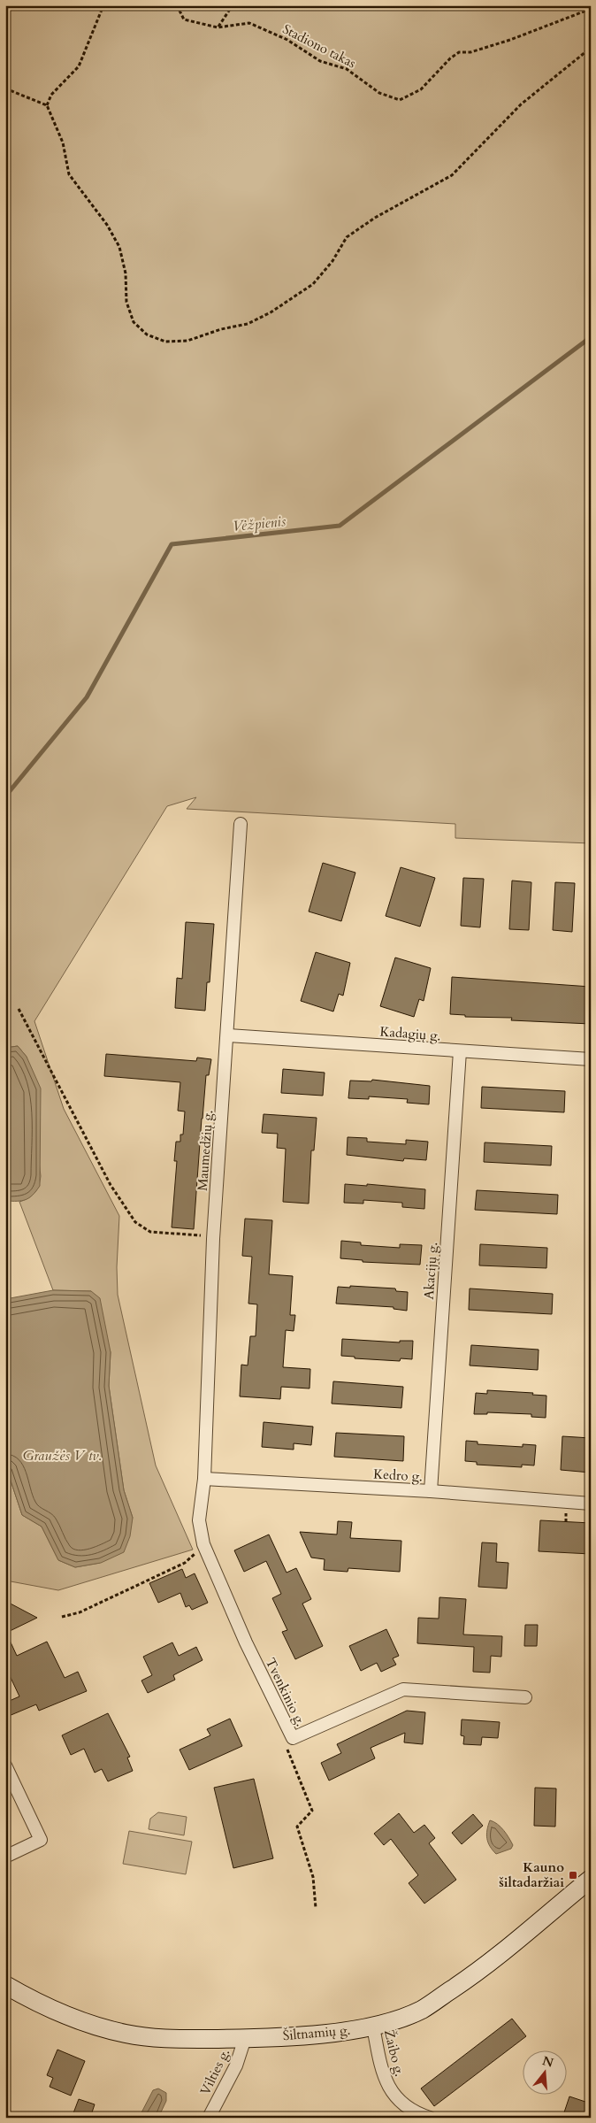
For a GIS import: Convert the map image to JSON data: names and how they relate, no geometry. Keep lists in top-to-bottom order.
{
  "streets": {
    "main road": ["Šiltnamių g."],
    "street": [
      "Kadagių g.",
      "Maumedžių g.",
      "Akacijų g.",
      "Kedro g.",
      "Tvenkinio g.",
      "Žaibo g.",
      "Vilties g."
    ],
    "path": ["Stadiono takas"]
  },
  "crossings": [
    ["Kadagių g.", "Maumedžių g."],
    ["Kadagių g.", "Akacijų g."],
    ["Maumedžių g.", "Kedro g."],
    ["Maumedžių g.", "Tvenkinio g."],
    ["Akacijų g.", "Kedro g."],
    ["Kedro g.", "Tvenkinio g."],
    ["Šiltnamių g.", "Žaibo g."],
    ["Šiltnamių g.", "Vilties g."]
  ],
  "water": ["Vėžpienis", "Graužės V tv."],
  "places": {
    "transit": ["Kauno šiltadaržiai"]
  },
  "north": "top"
}
